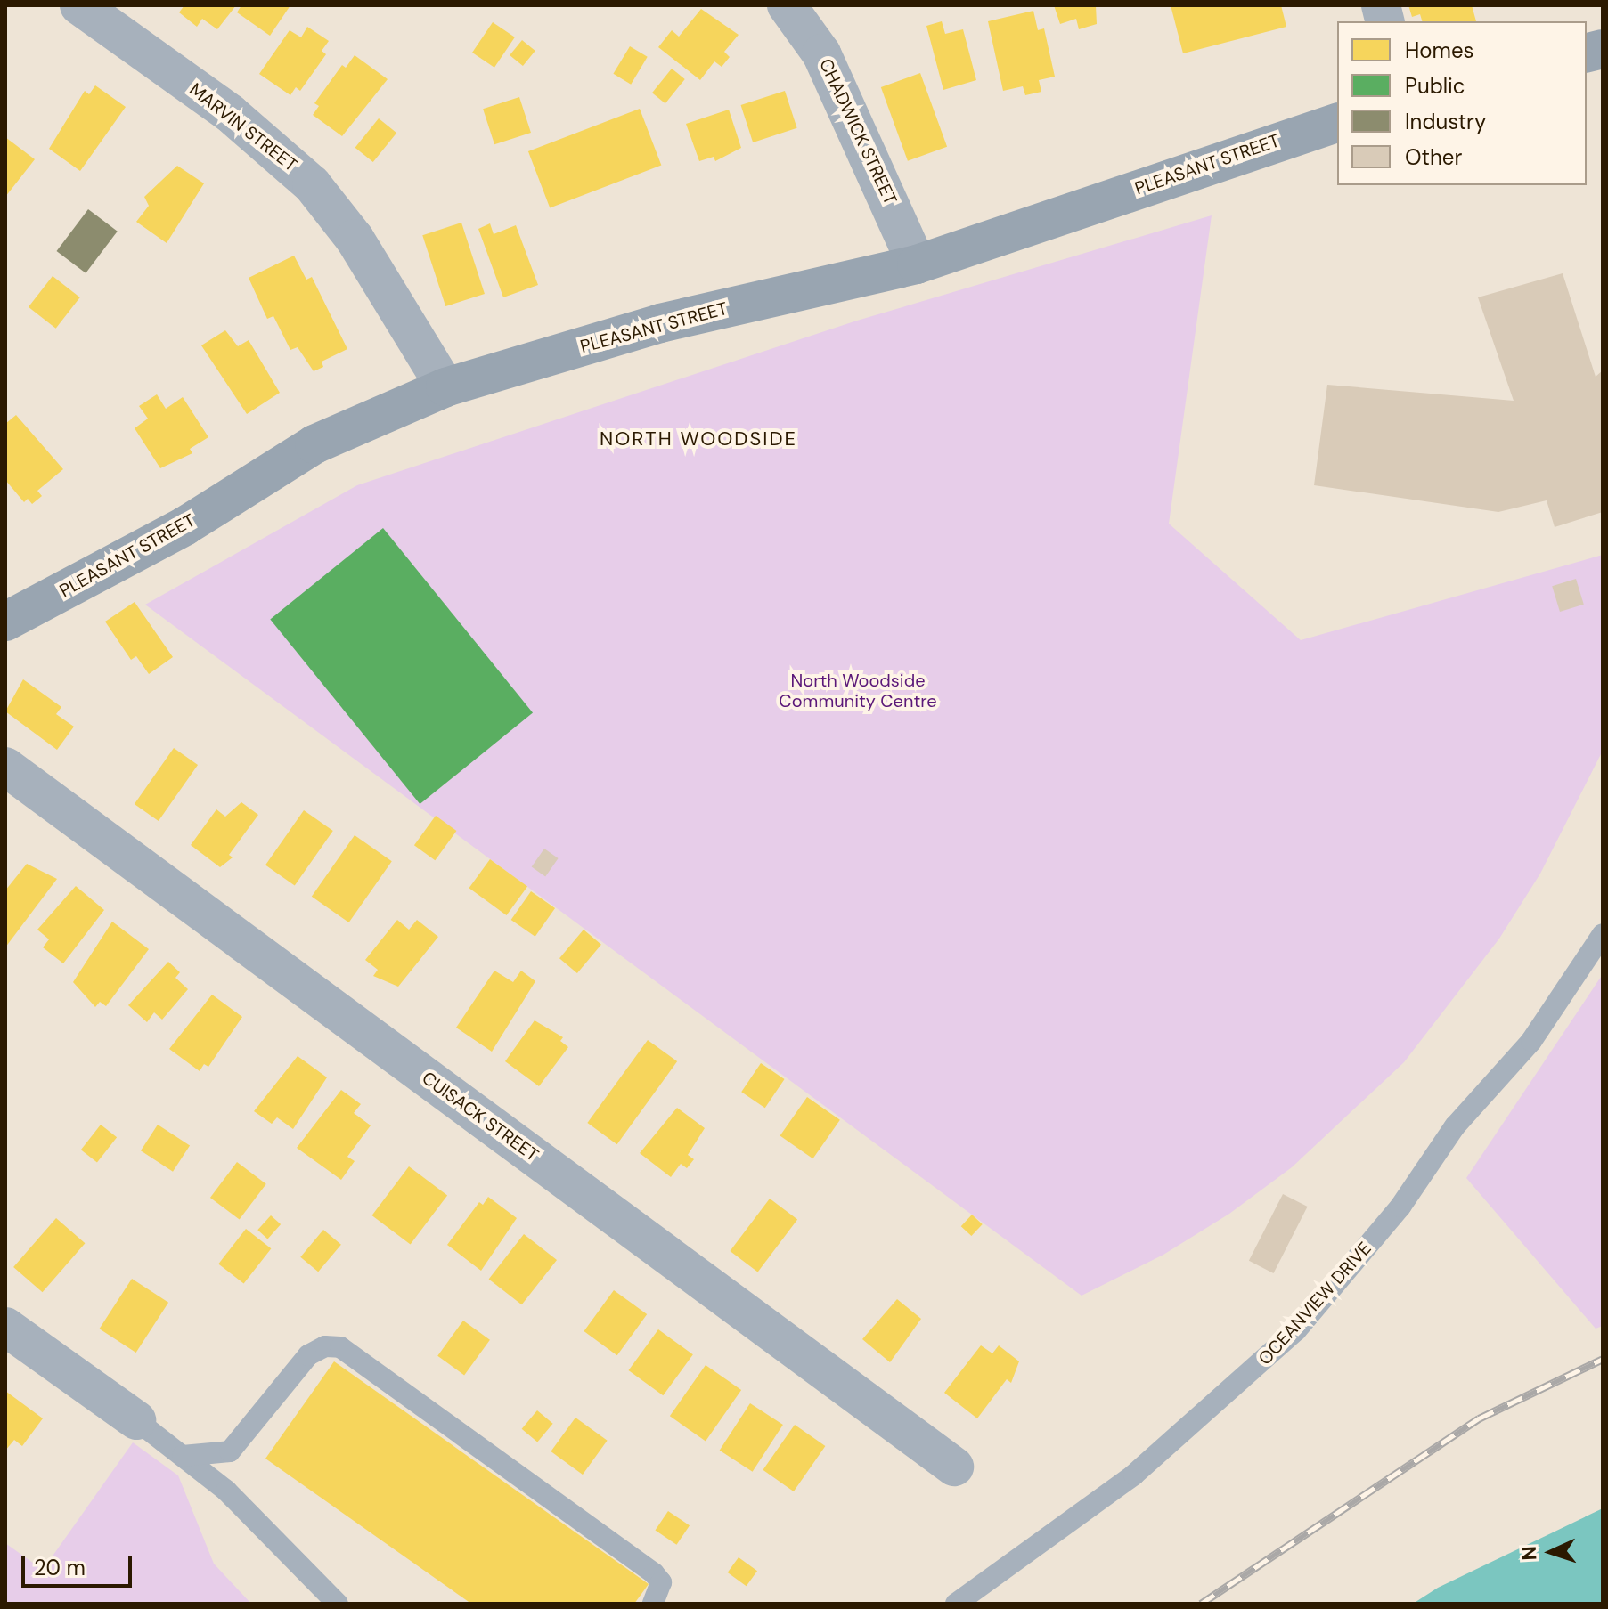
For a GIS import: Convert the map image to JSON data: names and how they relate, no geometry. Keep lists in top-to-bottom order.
{
  "streets": {
    "main road": ["PLEASANT STREET"],
    "street": ["MARVIN STREET", "CHADWICK STREET", "CUISACK STREET"],
    "lane": ["OCEANVIEW DRIVE"]
  },
  "crossings": [
    ["MARVIN STREET", "PLEASANT STREET"],
    ["CHADWICK STREET", "PLEASANT STREET"]
  ],
  "districts": ["NORTH WOODSIDE"],
  "parks": ["North Woodside Community Centre"],
  "legend": [
    "Homes",
    "Public",
    "Industry",
    "Other"
  ],
  "scale_bar": "20 m",
  "north": "left"
}
